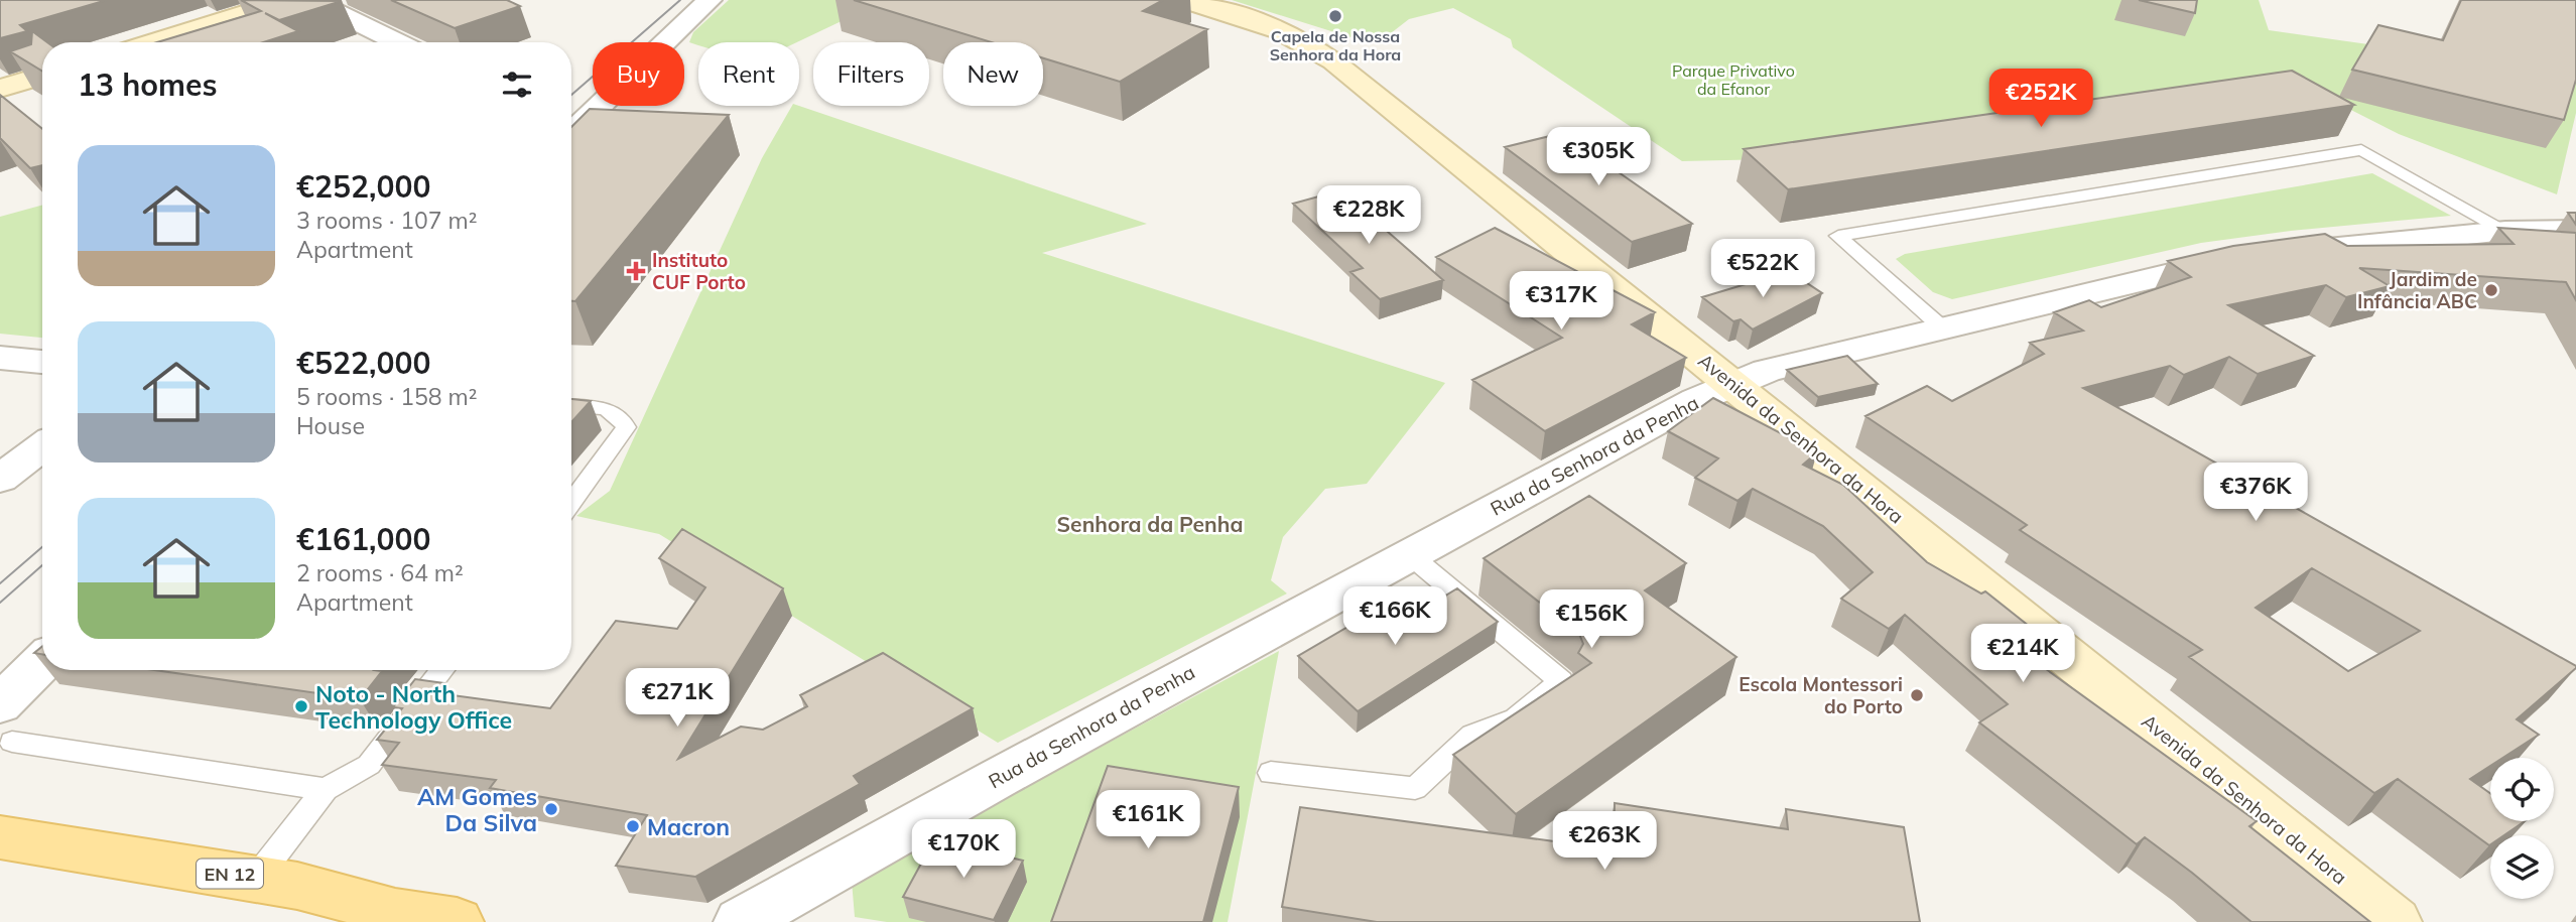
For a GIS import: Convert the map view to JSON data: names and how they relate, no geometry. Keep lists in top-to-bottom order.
{
  "streets": {
    "main road": ["Avenida da Senhora da Hora", "EN 12"],
    "street": ["Rua da Senhora da Penha"]
  },
  "crossings": [
    ["Avenida da Senhora da Hora", "Rua da Senhora da Penha"]
  ],
  "districts": ["Senhora da Penha"],
  "parks": ["Parque Privativo da Efanor"],
  "places": {
    "other": [
      "Capela de Nossa Senhora da Hora",
      "Jardim de Infância ABC",
      "Escola Montessori do Porto",
      "Noto - North Technology Office",
      "AM Gomes Da Silva",
      "Macron"
    ],
    "health": ["Instituto CUF Porto"]
  },
  "page": {
    "chip": [
      "Buy",
      "Rent",
      "Filters",
      "New"
    ],
    "heading": "13 homes",
    "price": [
      "€252K",
      "€305K",
      "€228K",
      "€522K",
      "€317K",
      "€376K",
      "€166K",
      "€156K",
      "€214K",
      "€271K",
      "€161K",
      "€263K",
      "€170K"
    ],
    "list": [
      {
        "name": "€252,000",
        "note": "3 rooms · 107 m² · Apartment"
      },
      {
        "name": "€522,000",
        "note": "5 rooms · 158 m² · House"
      },
      {
        "name": "€161,000",
        "note": "2 rooms · 64 m² · Apartment"
      }
    ]
  }
}
